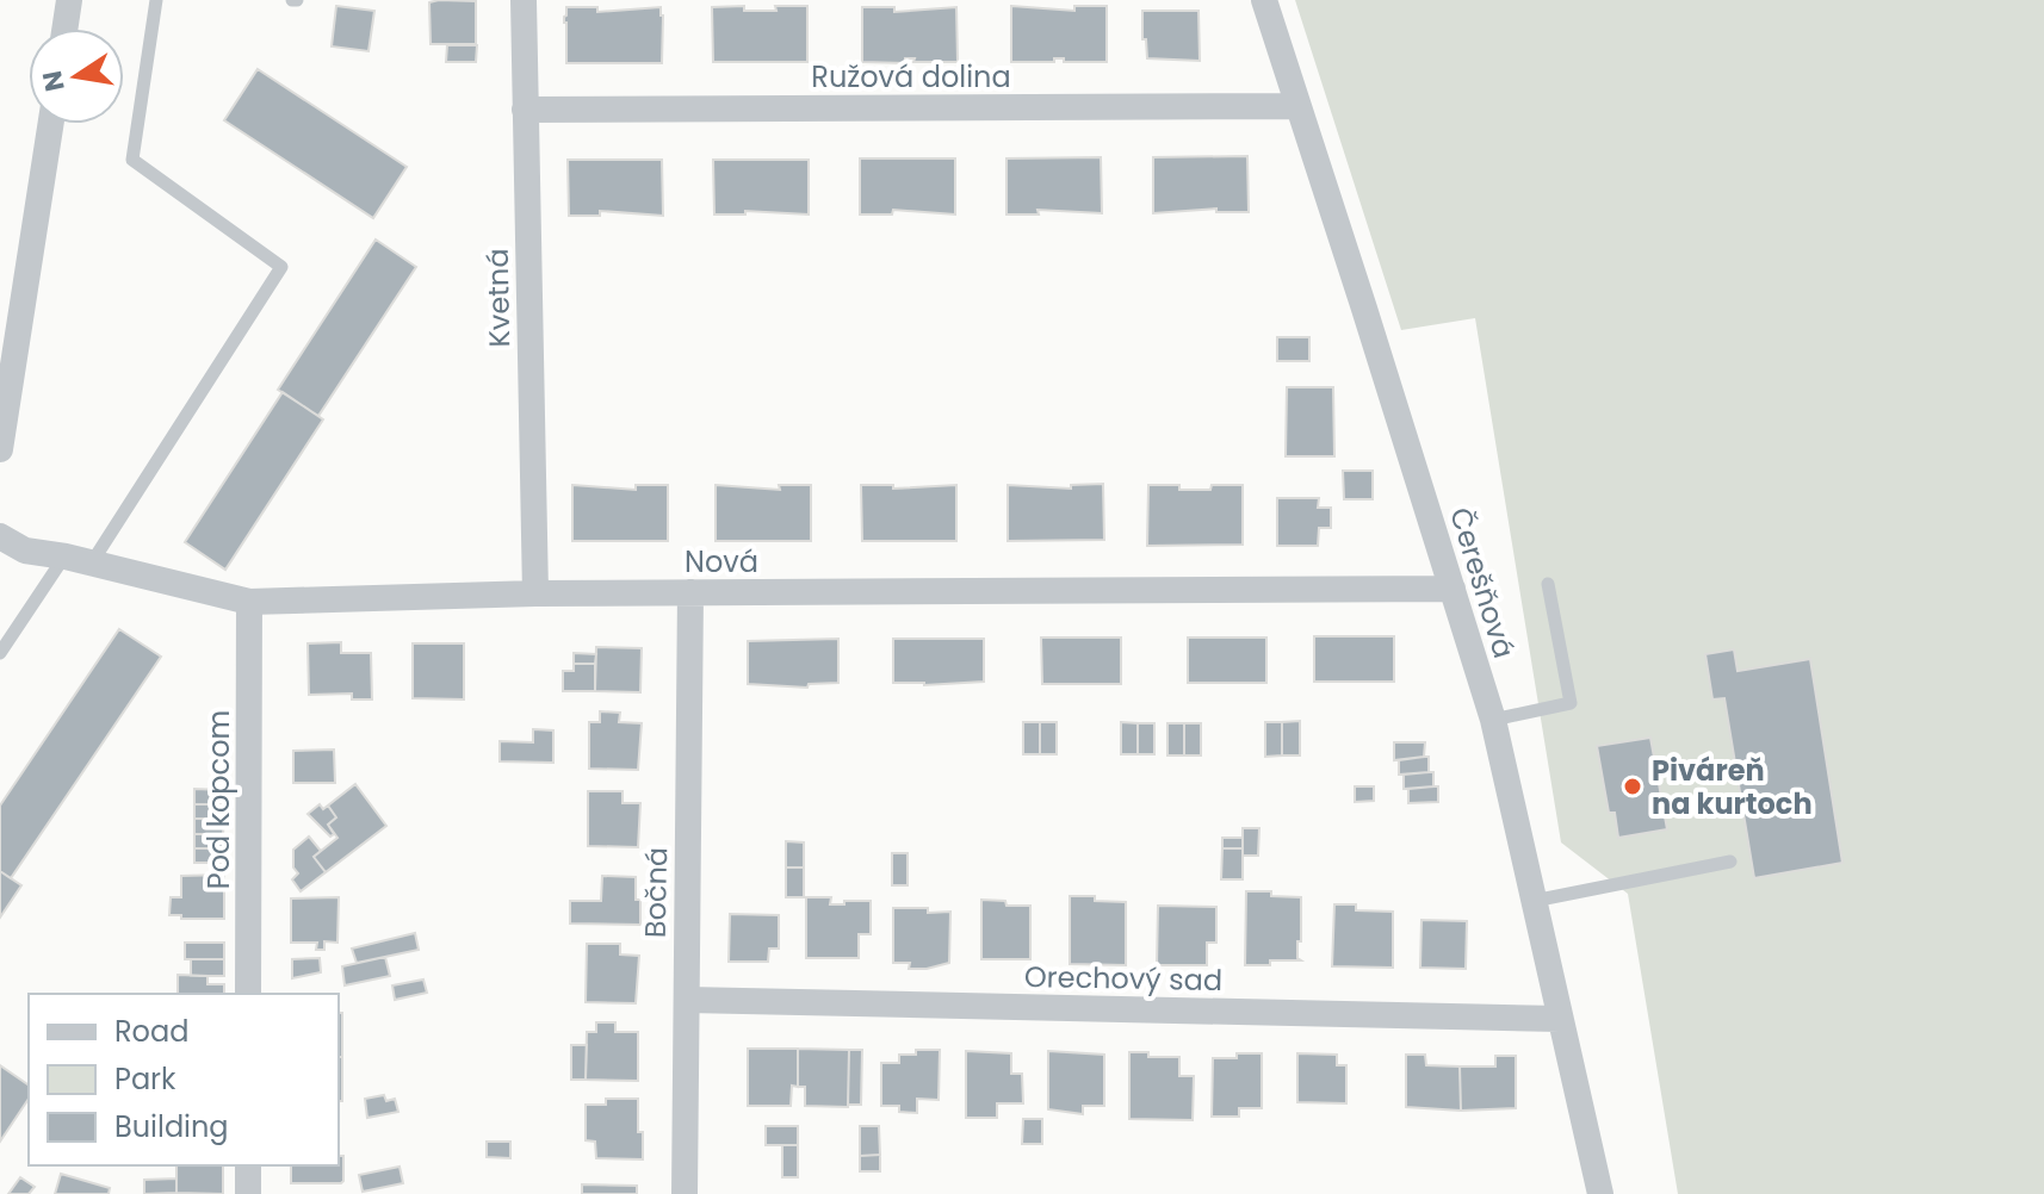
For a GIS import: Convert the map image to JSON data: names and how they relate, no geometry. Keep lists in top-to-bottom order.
{
  "streets": {
    "street": [
      "Ružová dolina",
      "Kvetná",
      "Nová",
      "Čerešňová",
      "Pod kopcom",
      "Bočná",
      "Orechový sad"
    ]
  },
  "crossings": [
    ["Ružová dolina", "Kvetná"],
    ["Ružová dolina", "Čerešňová"],
    ["Kvetná", "Nová"],
    ["Nová", "Čerešňová"],
    ["Nová", "Pod kopcom"],
    ["Nová", "Bočná"],
    ["Čerešňová", "Orechový sad"],
    ["Bočná", "Orechový sad"]
  ],
  "places": ["Piváreň na kurtoch"],
  "legend": ["Road", "Park", "Building"],
  "north": "left"
}
